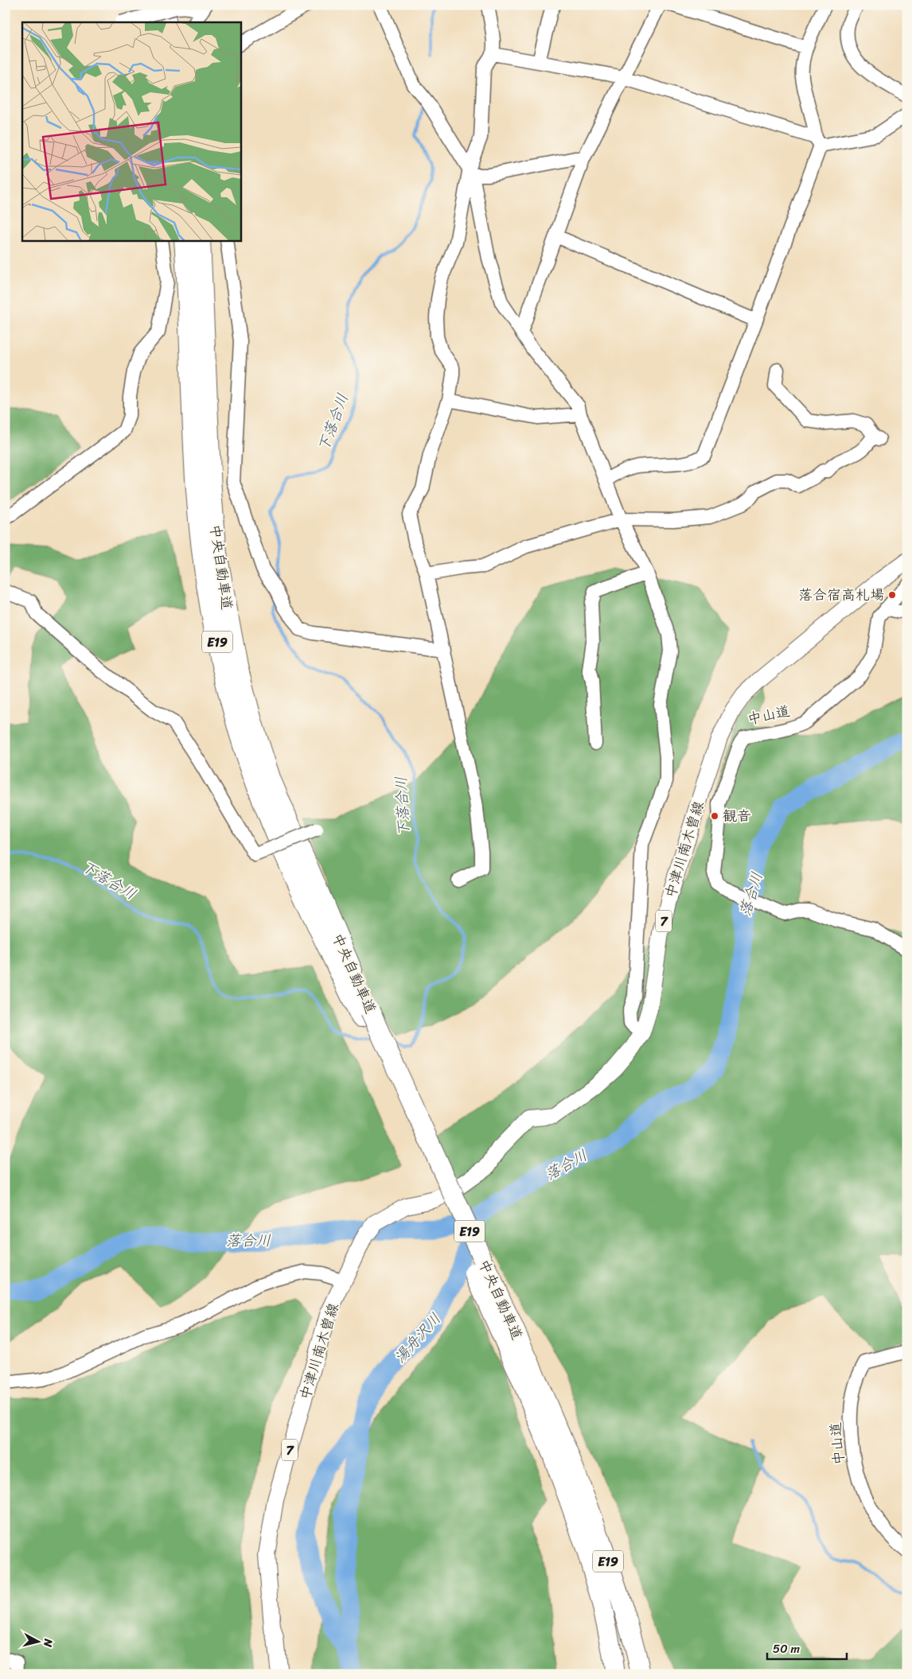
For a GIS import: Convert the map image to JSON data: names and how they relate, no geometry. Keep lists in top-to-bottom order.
{
  "streets": {
    "highway": ["中央自動車道", "E19"],
    "main road": ["中津川南木曽線", "7"],
    "street": ["中山道"]
  },
  "water": ["下落合川", "落合川", "湯舟沢川"],
  "places": ["落合宿高札場", "観音"],
  "scale_bar": "50 m",
  "north": "right"
}
